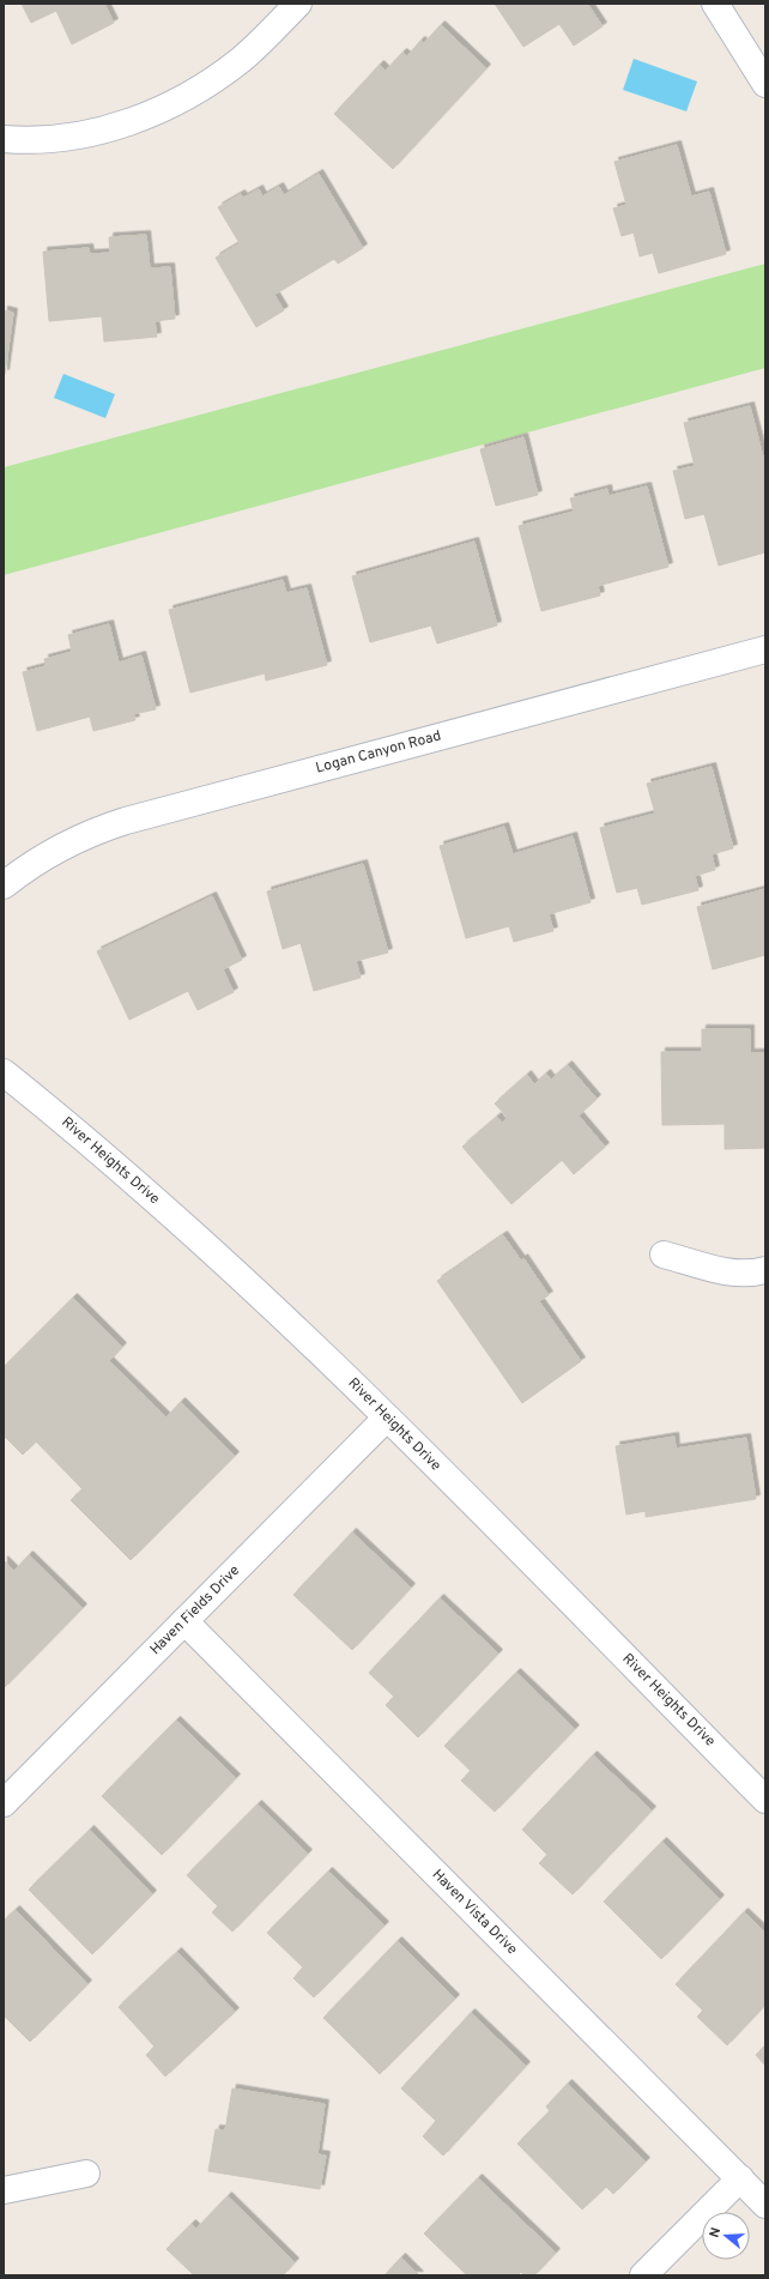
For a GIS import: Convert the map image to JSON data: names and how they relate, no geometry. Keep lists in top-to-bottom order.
{
  "streets": {
    "street": [
      "Logan Canyon Road",
      "River Heights Drive",
      "Haven Fields Drive",
      "Haven Vista Drive"
    ]
  },
  "crossings": [
    ["River Heights Drive", "Haven Fields Drive"],
    ["Haven Fields Drive", "Haven Vista Drive"]
  ],
  "north": "left"
}
